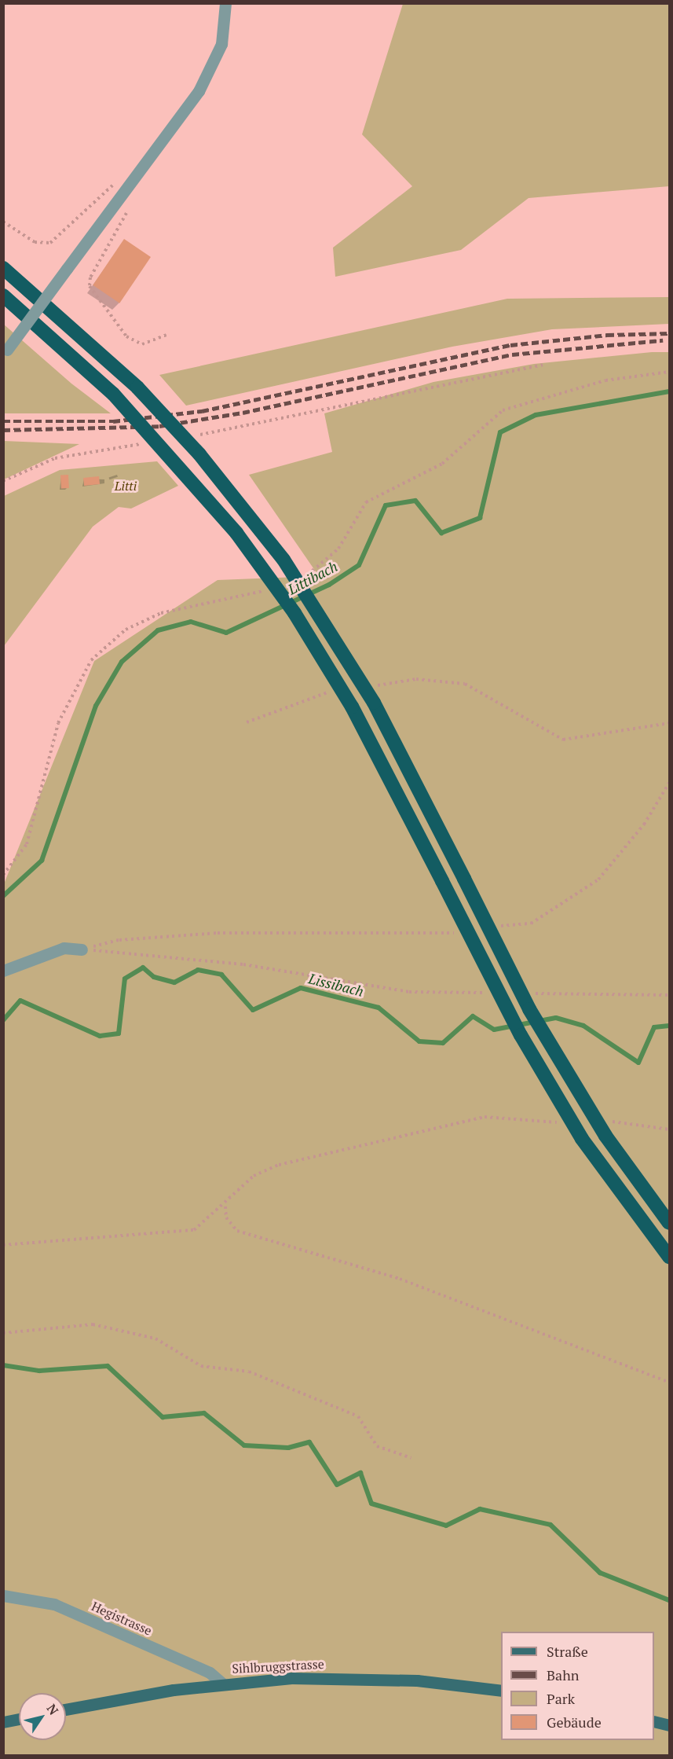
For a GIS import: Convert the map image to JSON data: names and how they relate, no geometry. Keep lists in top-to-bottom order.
{
  "streets": {
    "main road": ["Sihlbruggstrasse"],
    "street": ["Hegistrasse"]
  },
  "crossings": [
    ["Hegistrasse", "Sihlbruggstrasse"]
  ],
  "water": ["Littibach", "Lissibach"],
  "parks": ["Litti"],
  "legend": [
    "Straße",
    "Bahn",
    "Park",
    "Gebäude"
  ],
  "north": "top right"
}
